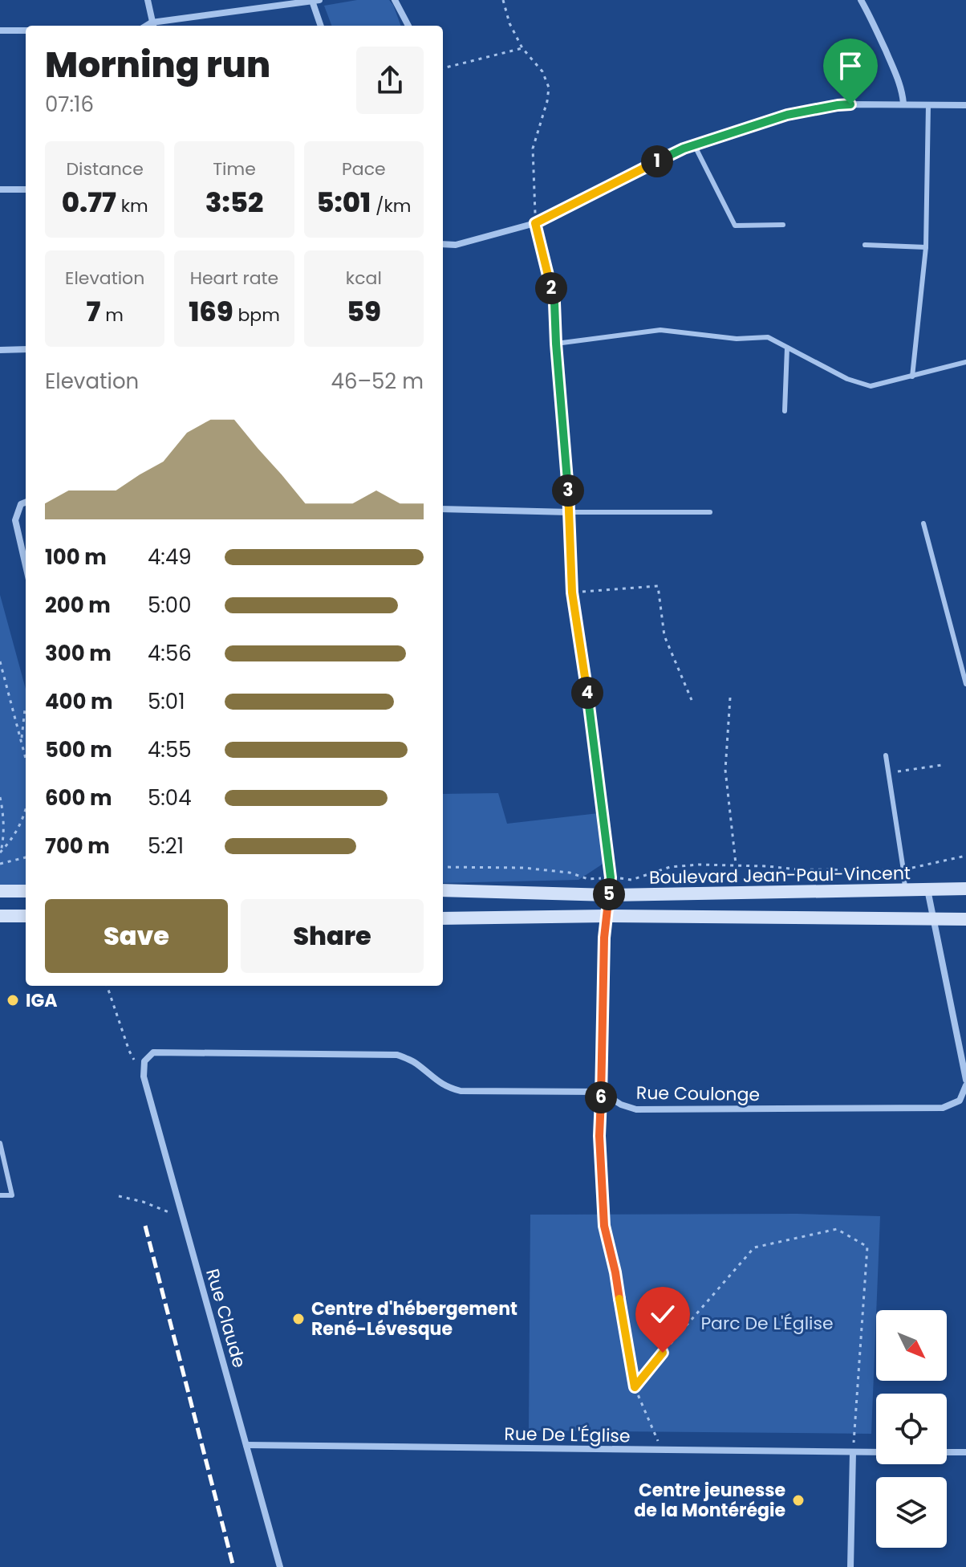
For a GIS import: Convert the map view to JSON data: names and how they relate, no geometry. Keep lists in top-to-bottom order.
{
  "streets": {
    "street": [
      "Boulevard Jean-Paul-Vincent",
      "Rue Coulonge",
      "Rue Claude",
      "Rue De L'Église"
    ]
  },
  "crossings": [
    ["Rue Coulonge", "Rue Claude"],
    ["Rue Claude", "Rue De L'Église"]
  ],
  "parks": ["Parc De L'Église"],
  "places": ["IGA", "Centre d'hébergement René-Lévesque", "Centre jeunesse de la Montérégie"],
  "north": "bottom right",
  "page": {
    "heading": ["Morning run", "07:16"],
    "stats": [
      ["Distance", "0.77 km"],
      ["Time", "3:52"],
      ["Pace", "5:01 /km"],
      ["Elevation", "7 m"],
      ["Heart rate", "169 bpm"],
      ["kcal", "59"]
    ],
    "pins": [
      "1",
      "2",
      "3",
      "4",
      "5",
      "6"
    ],
    "chart": ["Elevation", "46–52 m"],
    "list": [
      {
        "name": "100 m",
        "note": "4:49"
      },
      {
        "name": "200 m",
        "note": "5:00"
      },
      {
        "name": "300 m",
        "note": "4:56"
      },
      {
        "name": "400 m",
        "note": "5:01"
      },
      {
        "name": "500 m",
        "note": "4:55"
      },
      {
        "name": "600 m",
        "note": "5:04"
      },
      {
        "name": "700 m",
        "note": "5:21"
      }
    ],
    "buttons": ["Save", "Share"]
  }
}
